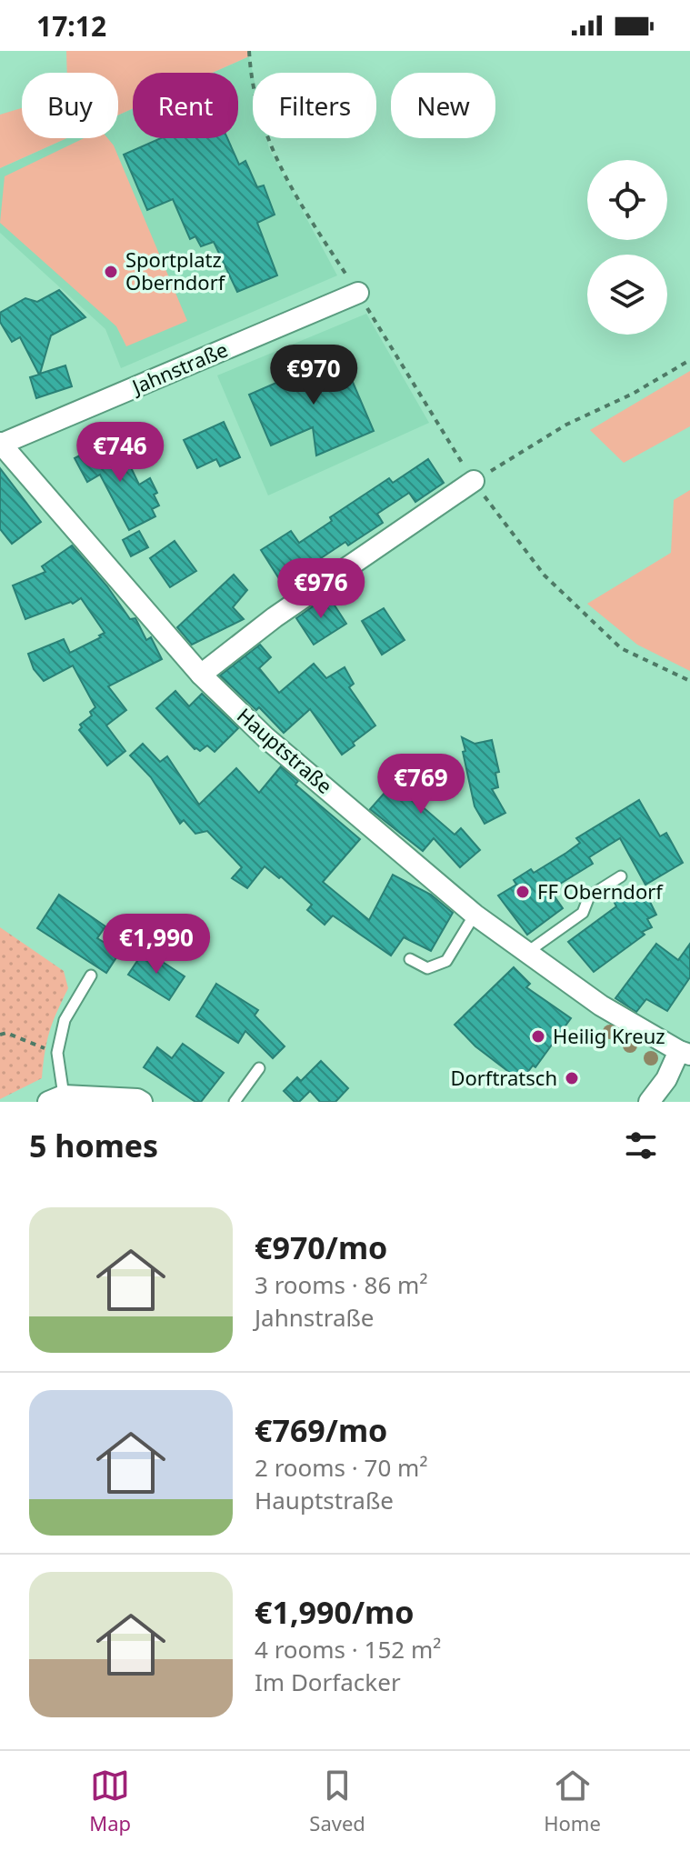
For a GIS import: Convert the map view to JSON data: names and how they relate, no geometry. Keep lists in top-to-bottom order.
{
  "streets": {
    "street": ["Jahnstraße", "Hauptstraße"]
  },
  "crossings": [
    ["Jahnstraße", "Hauptstraße"]
  ],
  "places": [
    "Sportplatz Oberndorf",
    "FF Oberndorf",
    "Heilig Kreuz",
    "Dorftratsch"
  ],
  "page": {
    "status": "17:12",
    "chip": [
      "Buy",
      "Rent",
      "Filters",
      "New"
    ],
    "price": [
      "€970",
      "€746",
      "€976",
      "€769",
      "€1,990"
    ],
    "heading": "5 homes",
    "list": [
      {
        "name": "€970/mo",
        "note": "3 rooms · 86 m² · Jahnstraße"
      },
      {
        "name": "€769/mo",
        "note": "2 rooms · 70 m² · Hauptstraße"
      },
      {
        "name": "€1,990/mo",
        "note": "4 rooms · 152 m² · Im Dorfacker"
      }
    ],
    "tabs": ["Map", "Saved", "Home"]
  }
}
